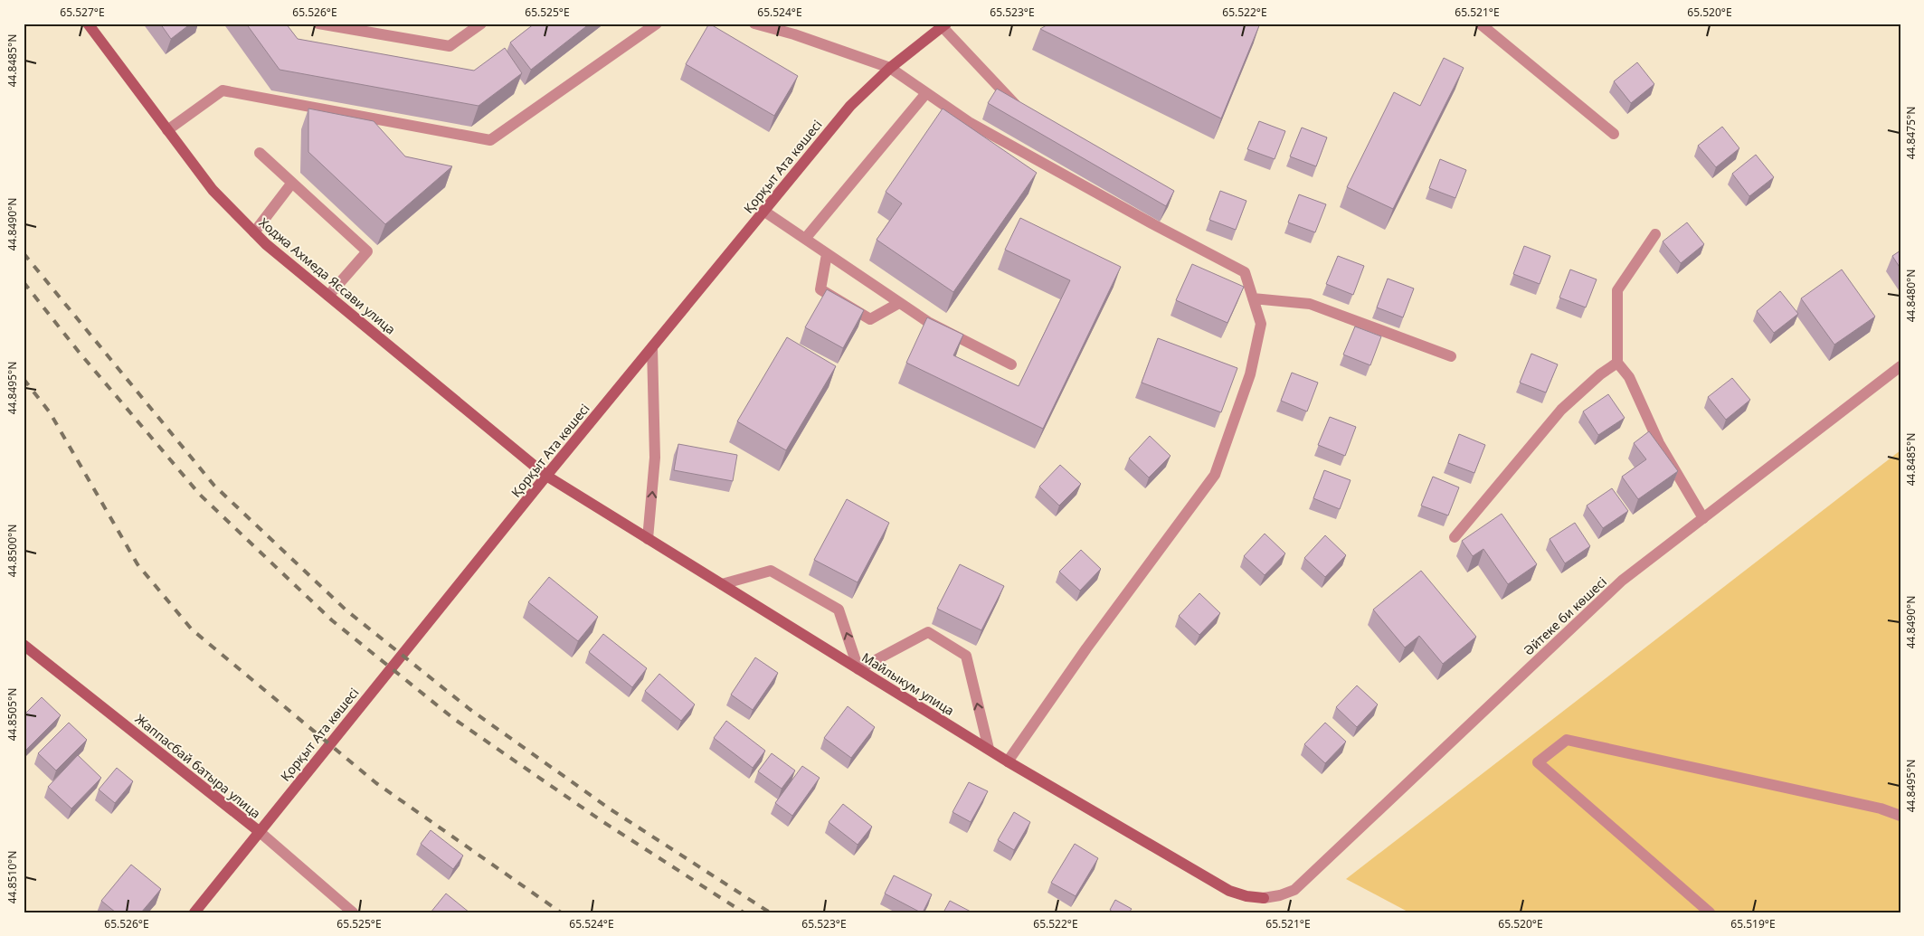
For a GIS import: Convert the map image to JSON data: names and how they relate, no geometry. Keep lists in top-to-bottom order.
{
  "streets": {
    "street": [
      "Қорқыт Ата көшесі",
      "Ходжа Ахмеда Яссави улица",
      "Әйтеке би көшесі",
      "Майлыкум улица",
      "Жаппасбай батыра улица"
    ]
  },
  "crossings": [
    ["Қорқыт Ата көшесі", "Ходжа Ахмеда Яссави улица"],
    ["Қорқыт Ата көшесі", "Майлыкум улица"],
    ["Қорқыт Ата көшесі", "Жаппасбай батыра улица"],
    ["Ходжа Ахмеда Яссави улица", "Майлыкум улица"],
    ["Әйтеке би көшесі", "Майлыкум улица"]
  ],
  "coordinates": [
    "65.527°E",
    "65.526°E",
    "65.525°E",
    "65.524°E",
    "65.523°E",
    "65.522°E",
    "65.521°E",
    "65.520°E",
    "44.8485°N",
    "44.8475°N",
    "44.8490°N",
    "44.8480°N",
    "44.8495°N",
    "44.8500°N",
    "44.8505°N",
    "44.8510°N",
    "65.519°E"
  ]
}
